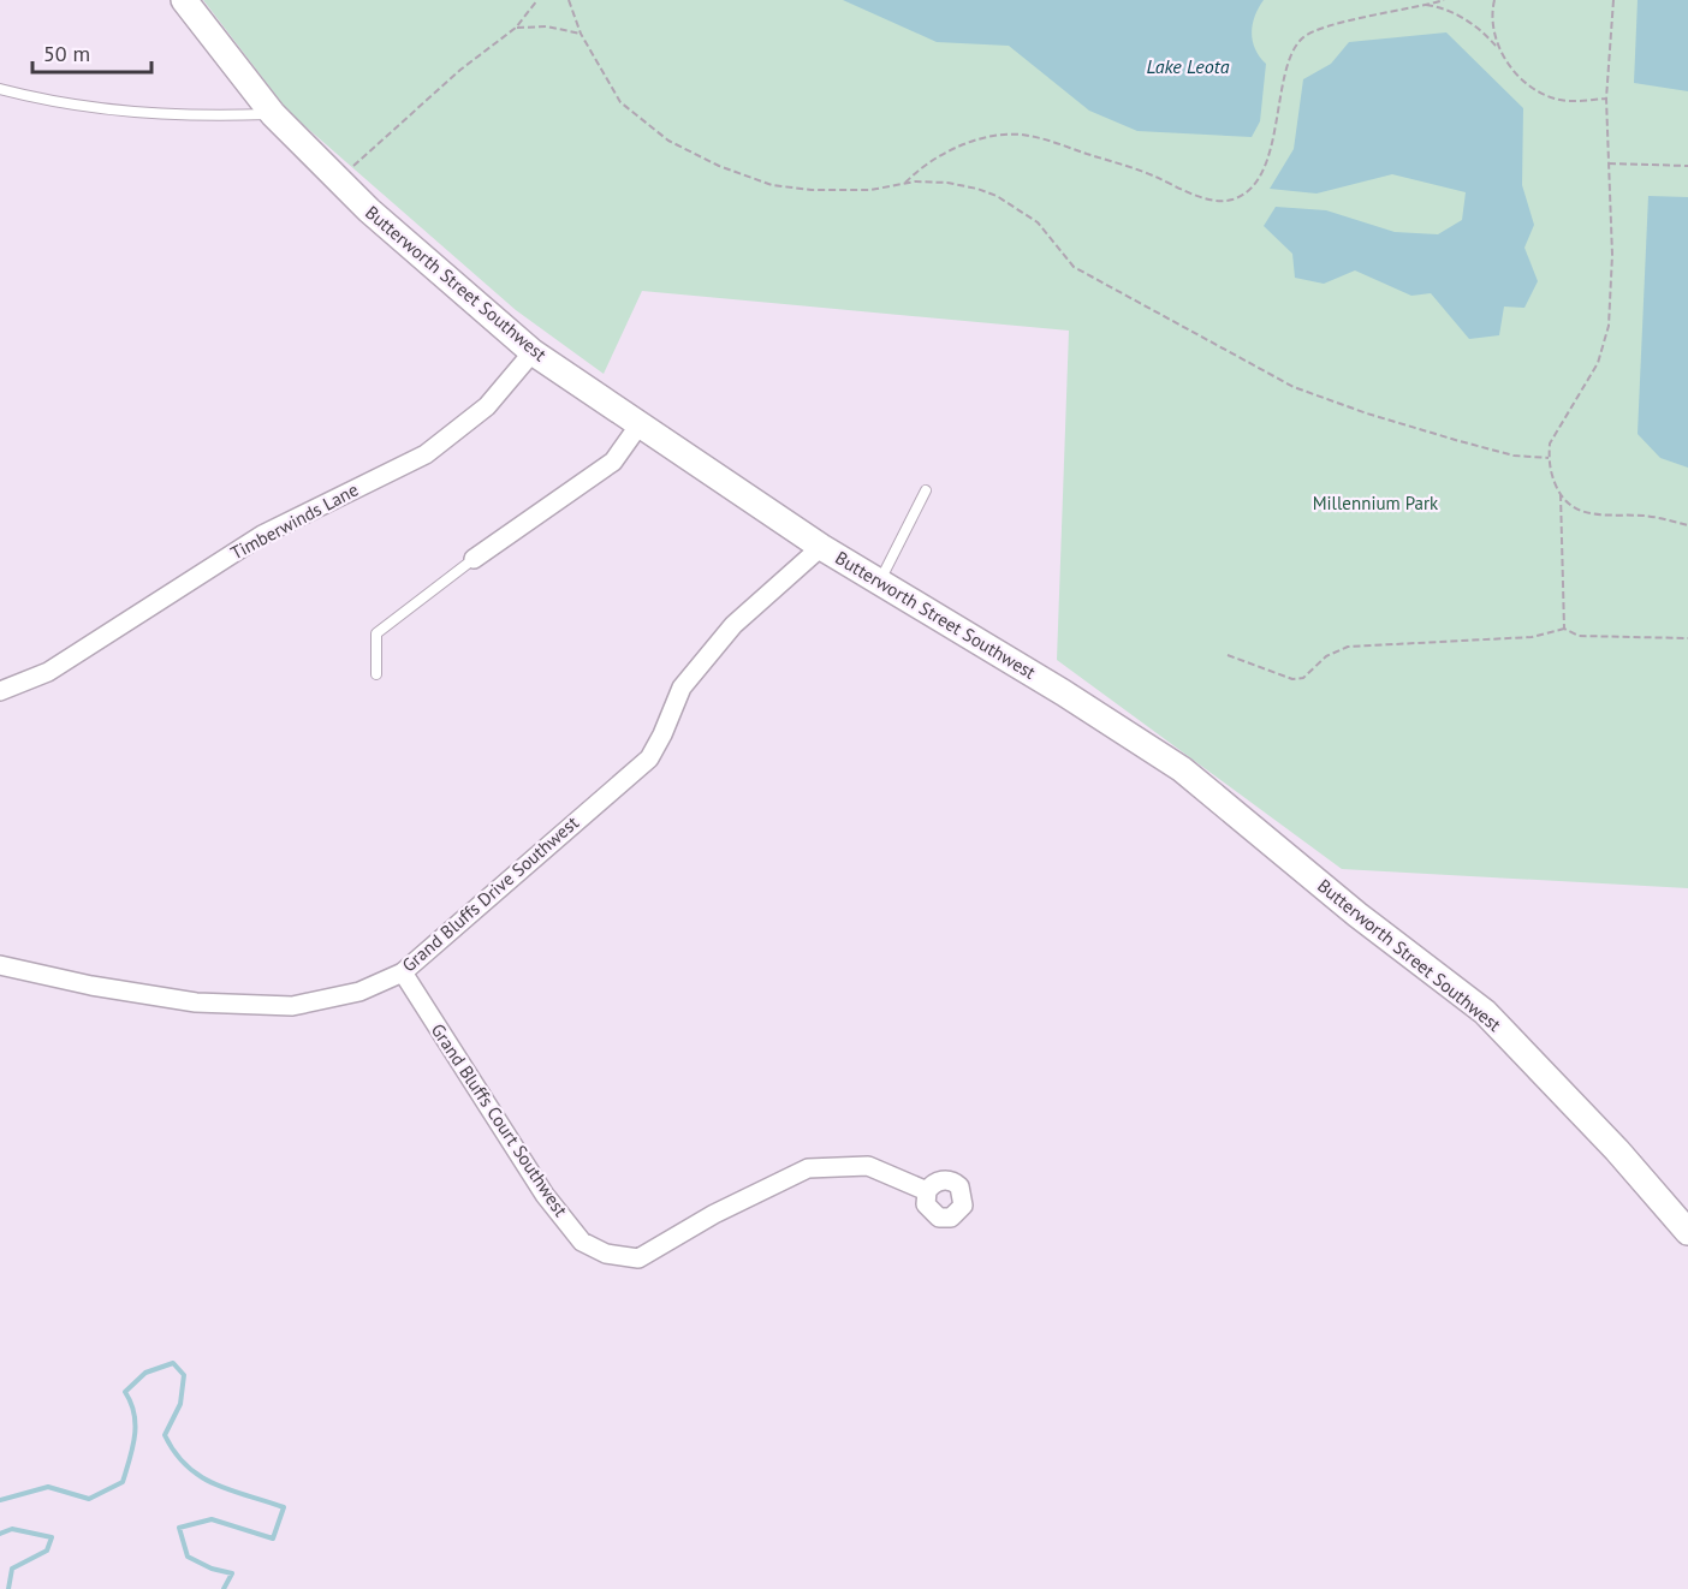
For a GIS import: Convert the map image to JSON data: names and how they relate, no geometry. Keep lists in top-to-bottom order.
{
  "streets": {
    "street": [
      "Butterworth Street Southwest",
      "Timberwinds Lane",
      "Grand Bluffs Drive Southwest",
      "Grand Bluffs Court Southwest"
    ]
  },
  "crossings": [
    ["Butterworth Street Southwest", "Timberwinds Lane"],
    ["Butterworth Street Southwest", "Grand Bluffs Drive Southwest"],
    ["Grand Bluffs Drive Southwest", "Grand Bluffs Court Southwest"]
  ],
  "water": ["Lake Leota"],
  "parks": ["Millennium Park"],
  "scale_bar": "50 m"
}
